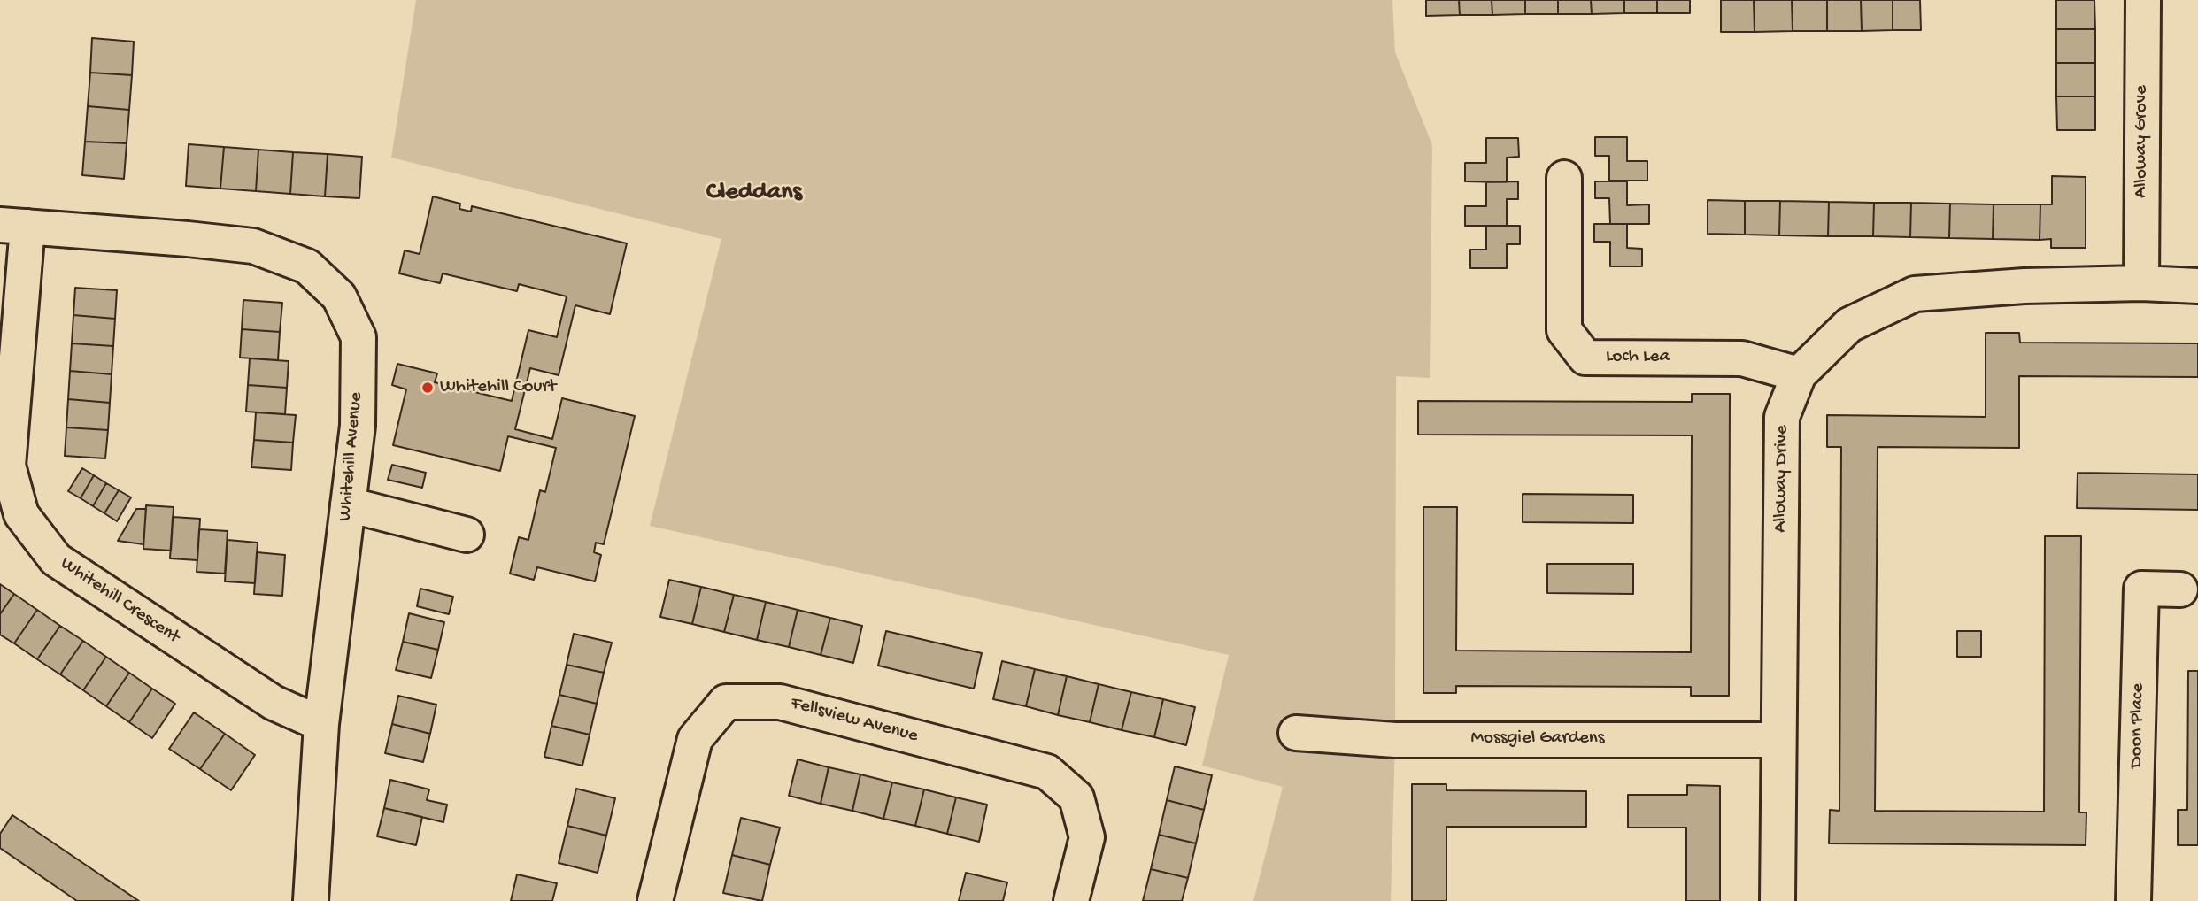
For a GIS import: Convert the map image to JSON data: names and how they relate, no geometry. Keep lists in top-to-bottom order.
{
  "streets": {
    "street": [
      "Alloway Grove",
      "Loch Lea",
      "Whitehill Avenue",
      "Alloway Drive",
      "Whitehill Crescent",
      "Fellsview Avenue",
      "Doon Place",
      "Mossgiel Gardens"
    ]
  },
  "crossings": [
    ["Alloway Grove", "Alloway Drive"],
    ["Loch Lea", "Alloway Drive"],
    ["Whitehill Avenue", "Whitehill Crescent"],
    ["Alloway Drive", "Mossgiel Gardens"]
  ],
  "districts": ["Cleddans"],
  "places": ["Whitehill Court"]
}
